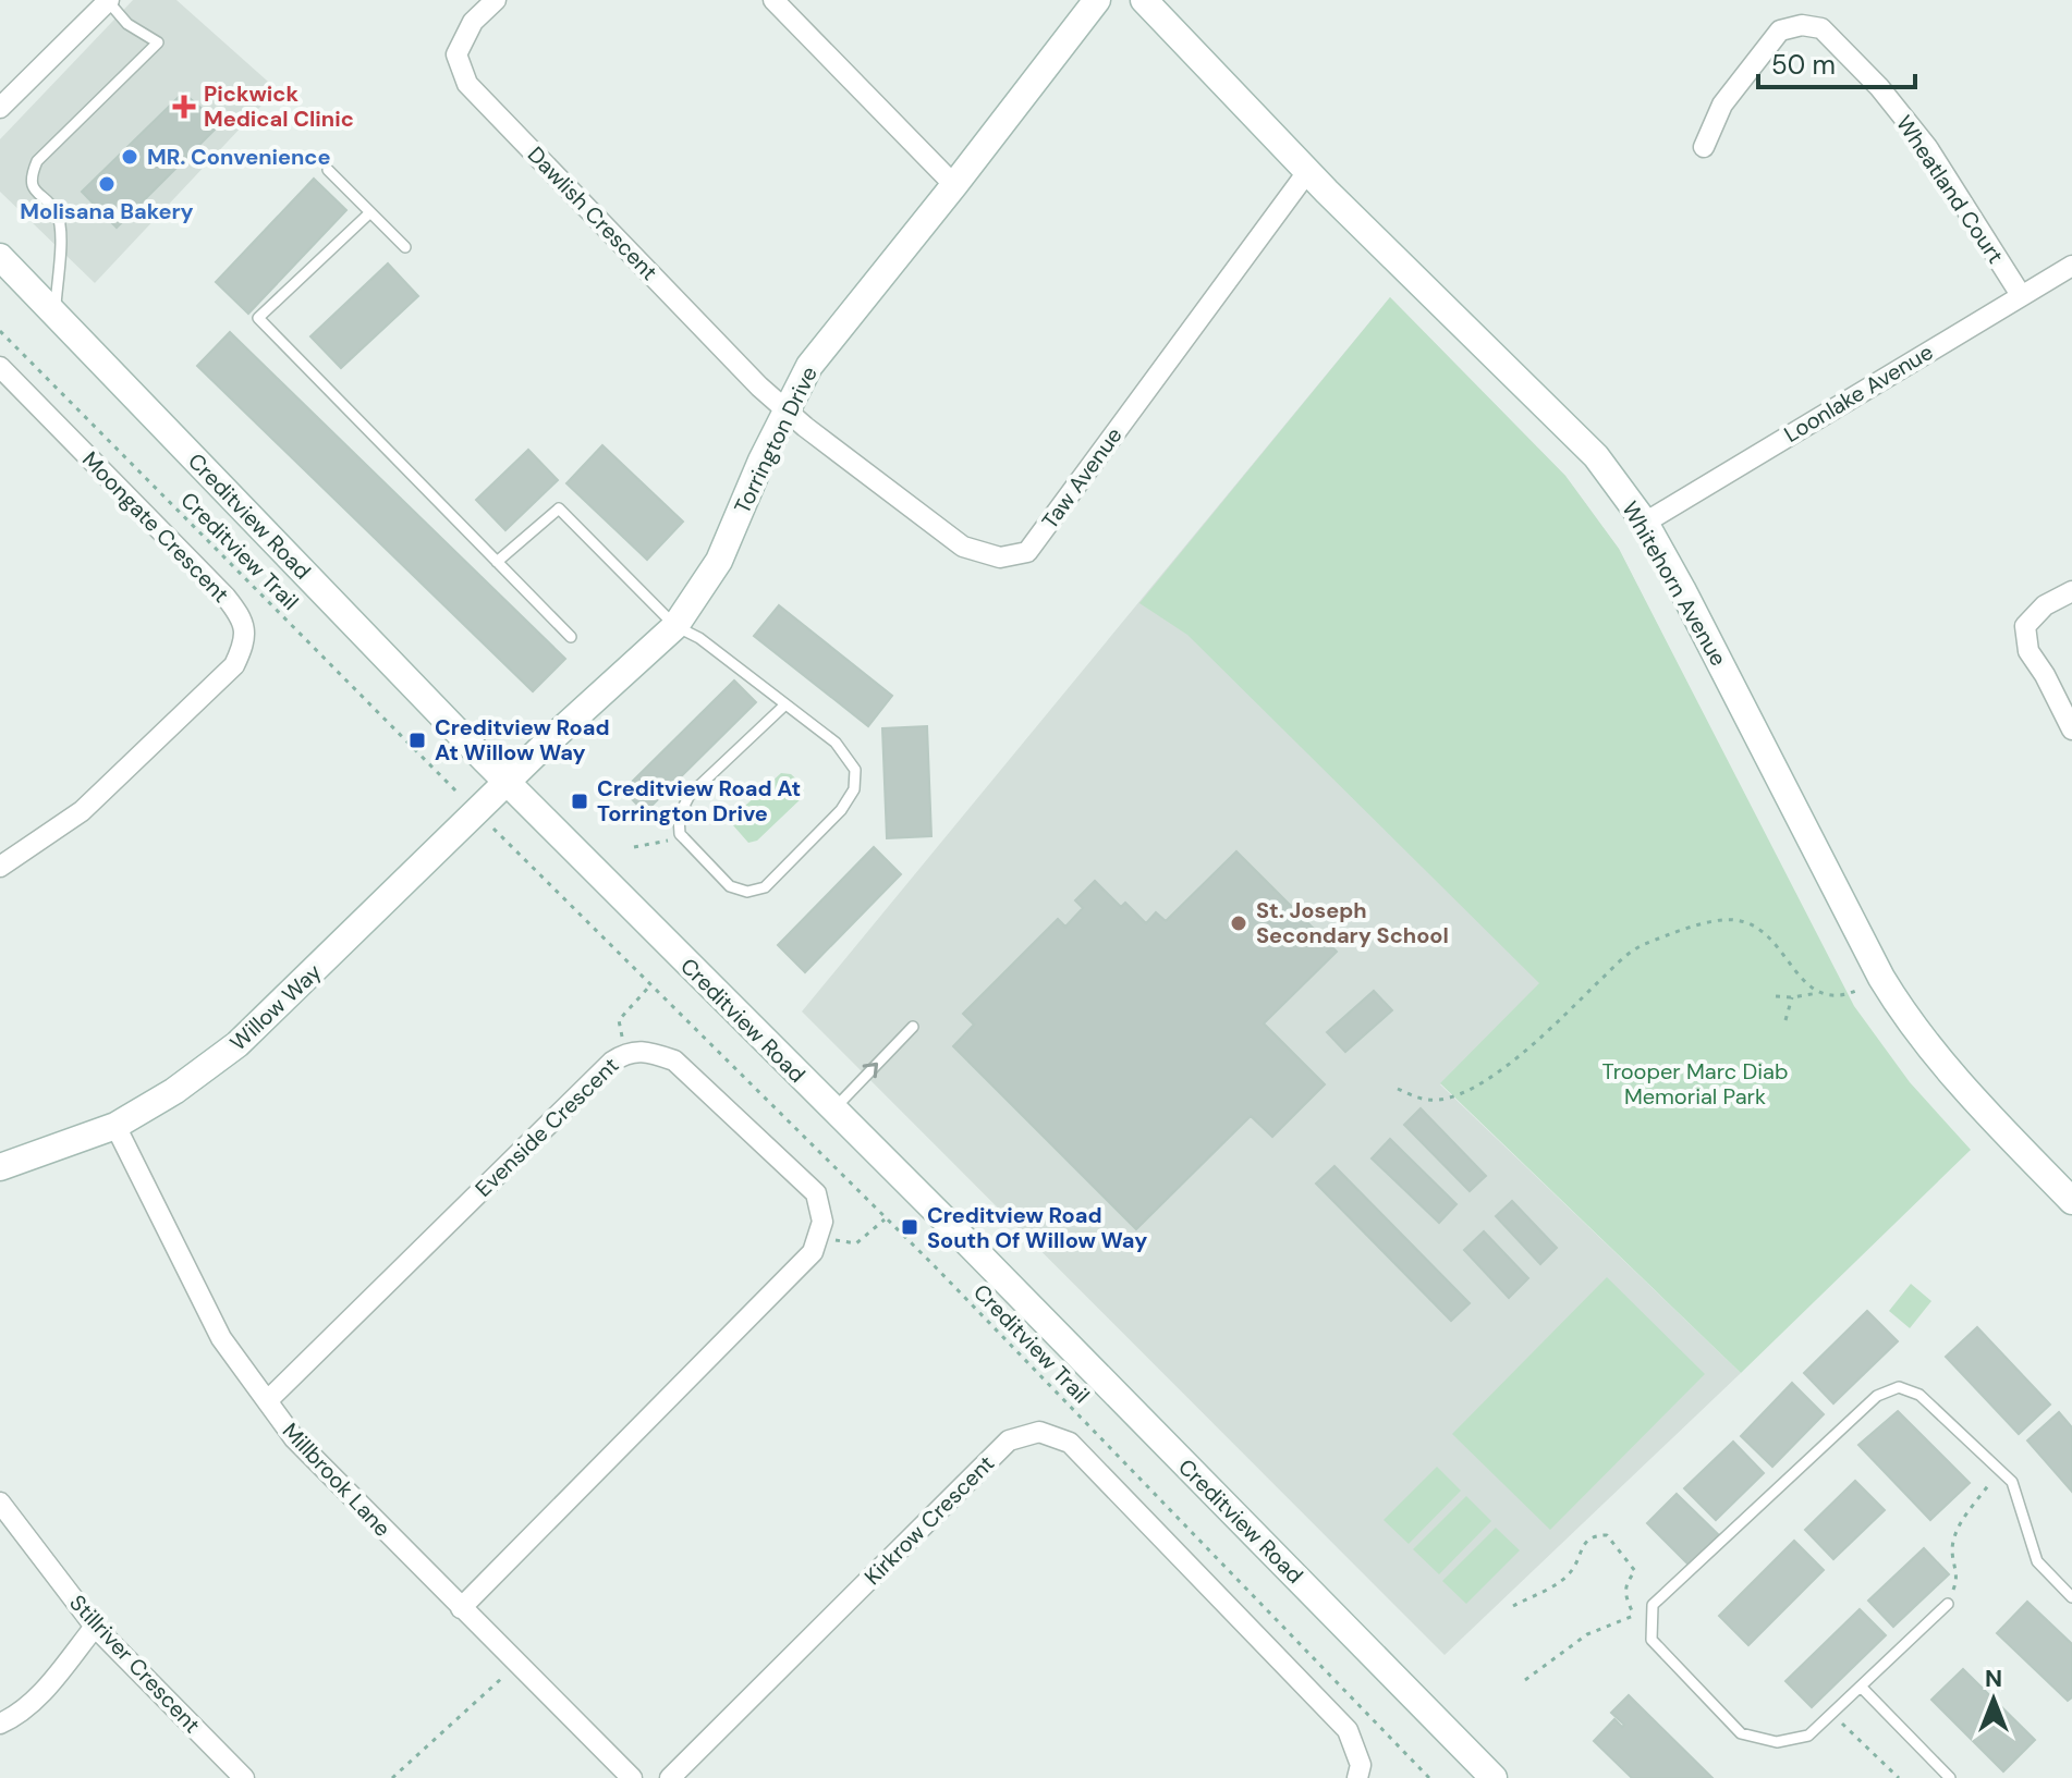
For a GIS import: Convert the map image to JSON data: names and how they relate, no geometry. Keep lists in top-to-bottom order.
{
  "streets": {
    "street": [
      "Wheatland Court",
      "Dawlish Crescent",
      "Loonlake Avenue",
      "Torrington Drive",
      "Taw Avenue",
      "Creditview Road",
      "Moongate Crescent",
      "Whitehorn Avenue",
      "Willow Way",
      "Evenside Crescent",
      "Millbrook Lane",
      "Kirkrow Crescent",
      "Stillriver Crescent"
    ],
    "path": ["Creditview Trail"]
  },
  "crossings": [
    ["Wheatland Court", "Loonlake Avenue"],
    ["Dawlish Crescent", "Torrington Drive"],
    ["Dawlish Crescent", "Taw Avenue"],
    ["Loonlake Avenue", "Whitehorn Avenue"],
    ["Torrington Drive", "Taw Avenue"],
    ["Torrington Drive", "Creditview Road"],
    ["Torrington Drive", "Willow Way"],
    ["Taw Avenue", "Whitehorn Avenue"],
    ["Creditview Road", "Willow Way"],
    ["Willow Way", "Millbrook Lane"],
    ["Evenside Crescent", "Millbrook Lane"]
  ],
  "parks": ["Trooper Marc Diab Memorial Park"],
  "places": {
    "health": ["Pickwick Medical Clinic"],
    "other": ["MR. Convenience", "Molisana Bakery", "St. Joseph Secondary School"],
    "transit": ["Creditview Road At Willow Way", "Creditview Road At Torrington Drive", "Creditview Road South Of Willow Way"]
  },
  "scale_bar": "50 m",
  "north": "top"
}
